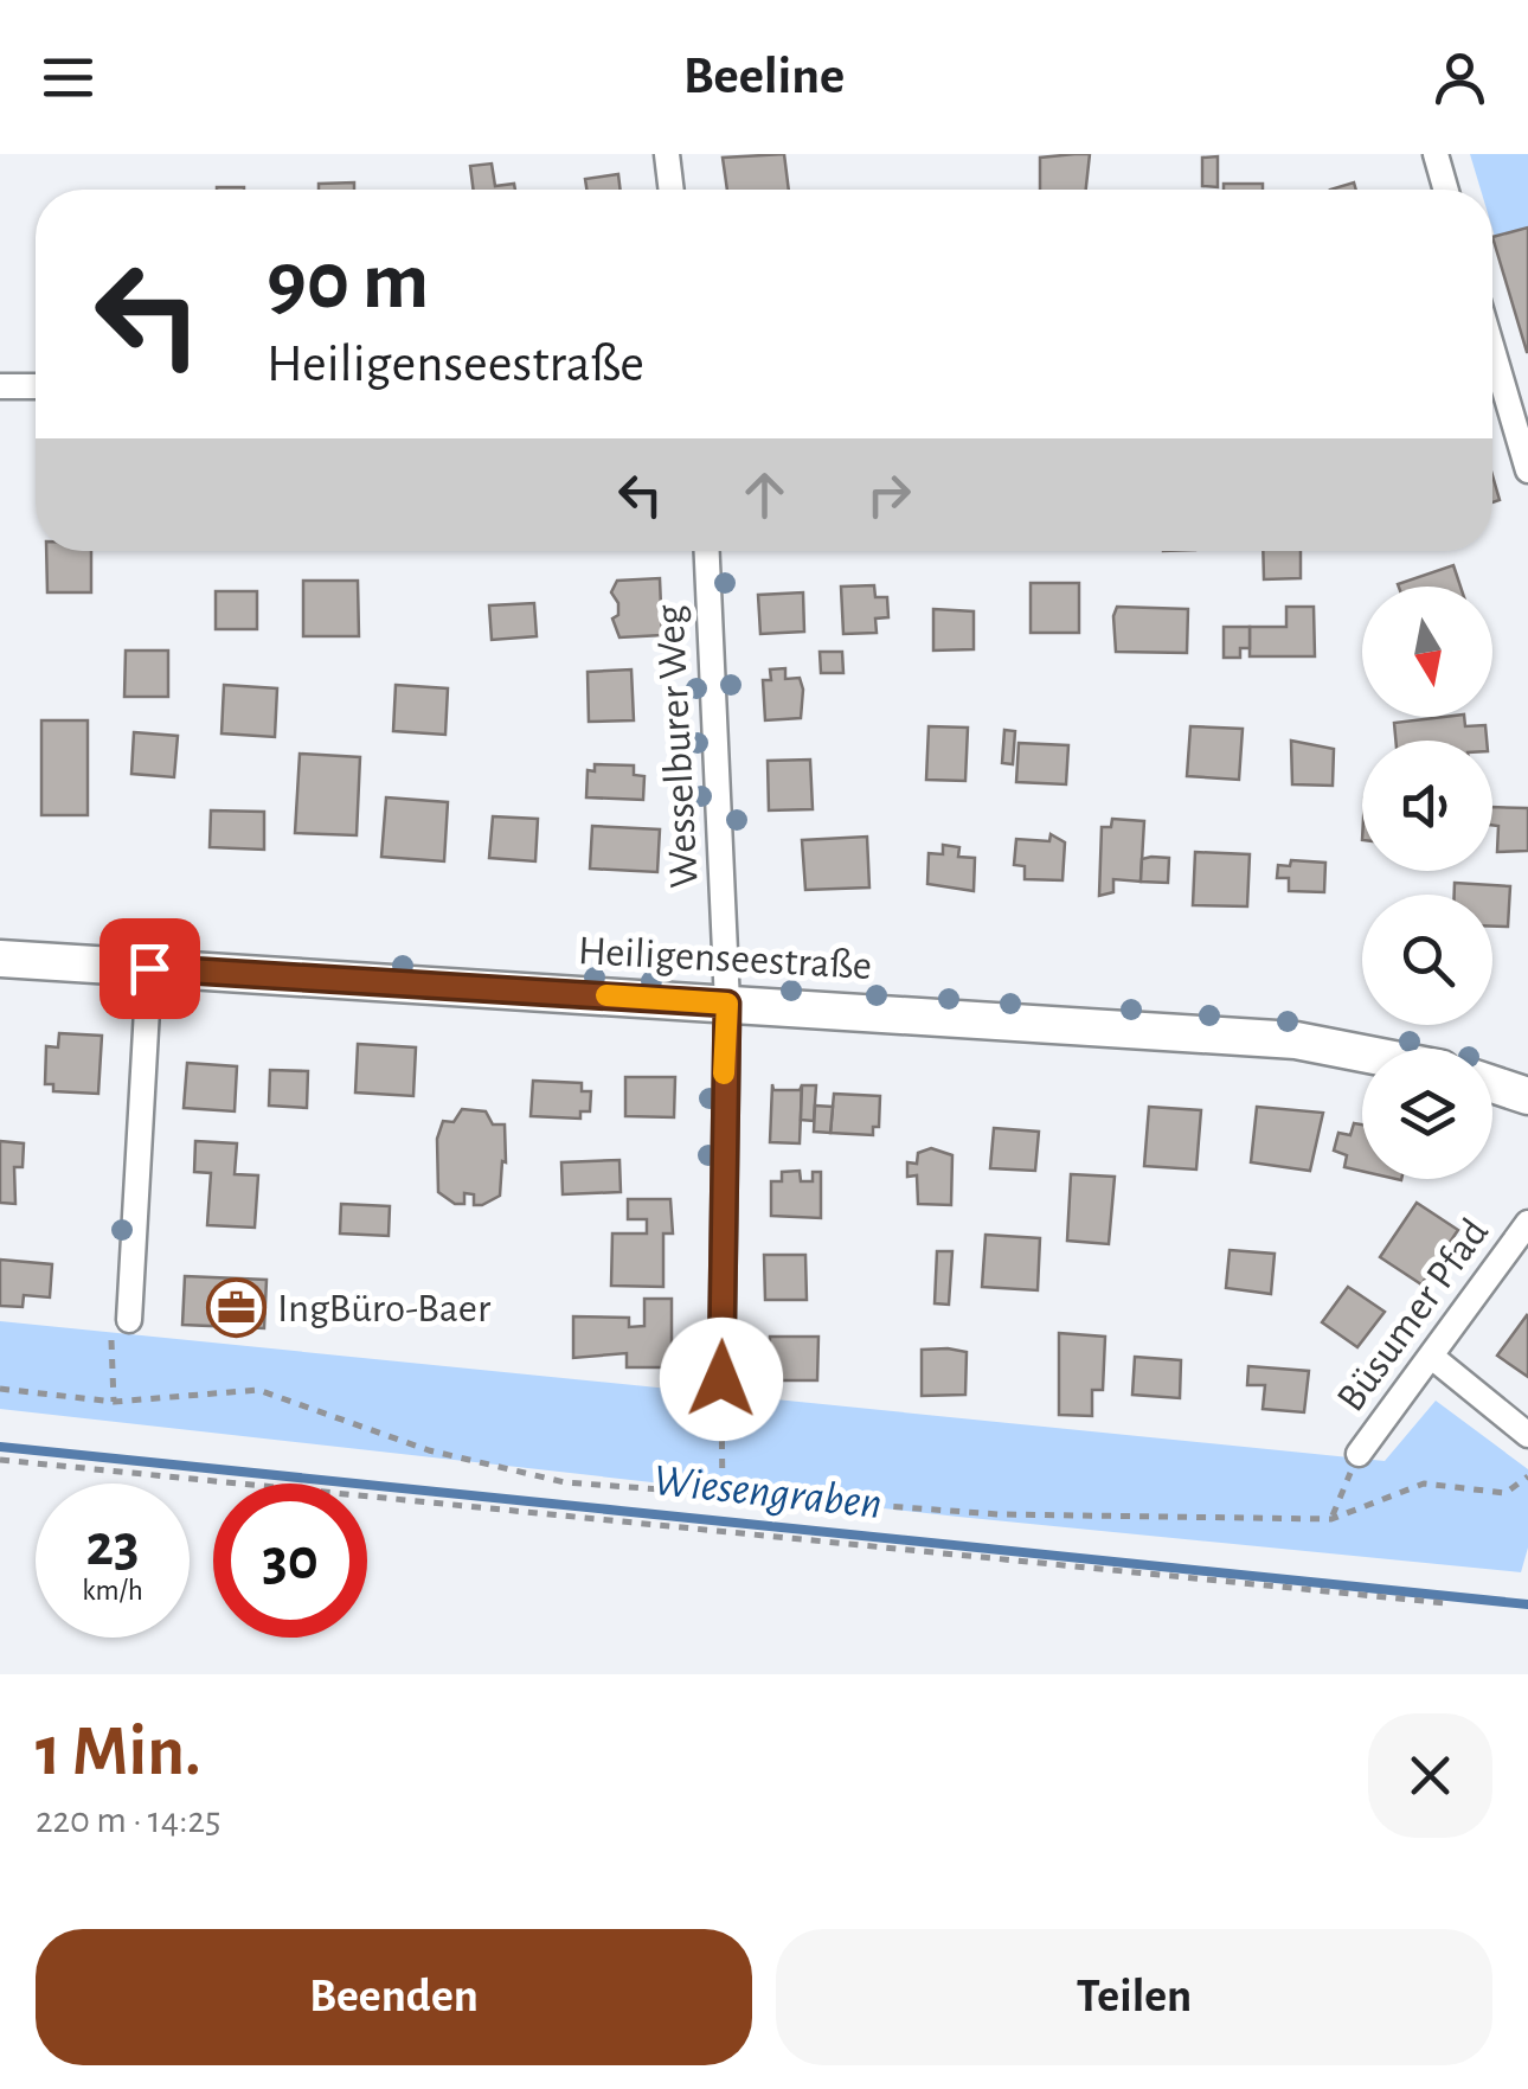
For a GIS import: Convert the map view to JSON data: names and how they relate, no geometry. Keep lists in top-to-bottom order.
{
  "streets": {
    "main road": ["Heiligenseestraße"],
    "street": ["Wesselburer Weg", "Büsumer Pfad"]
  },
  "crossings": [
    ["Wesselburer Weg", "Heiligenseestraße"]
  ],
  "water": ["Wiesengraben"],
  "places": {
    "office": ["IngBüro-Baer"]
  },
  "north": "bottom",
  "page": {
    "header": "Beeline",
    "turn": ["90 m", "Heiligenseestraße"],
    "speed": "23 km/h",
    "limit": "30",
    "heading": ["1 Min.", "220 m · 14:25"],
    "buttons": ["Beenden", "Teilen"]
  }
}
